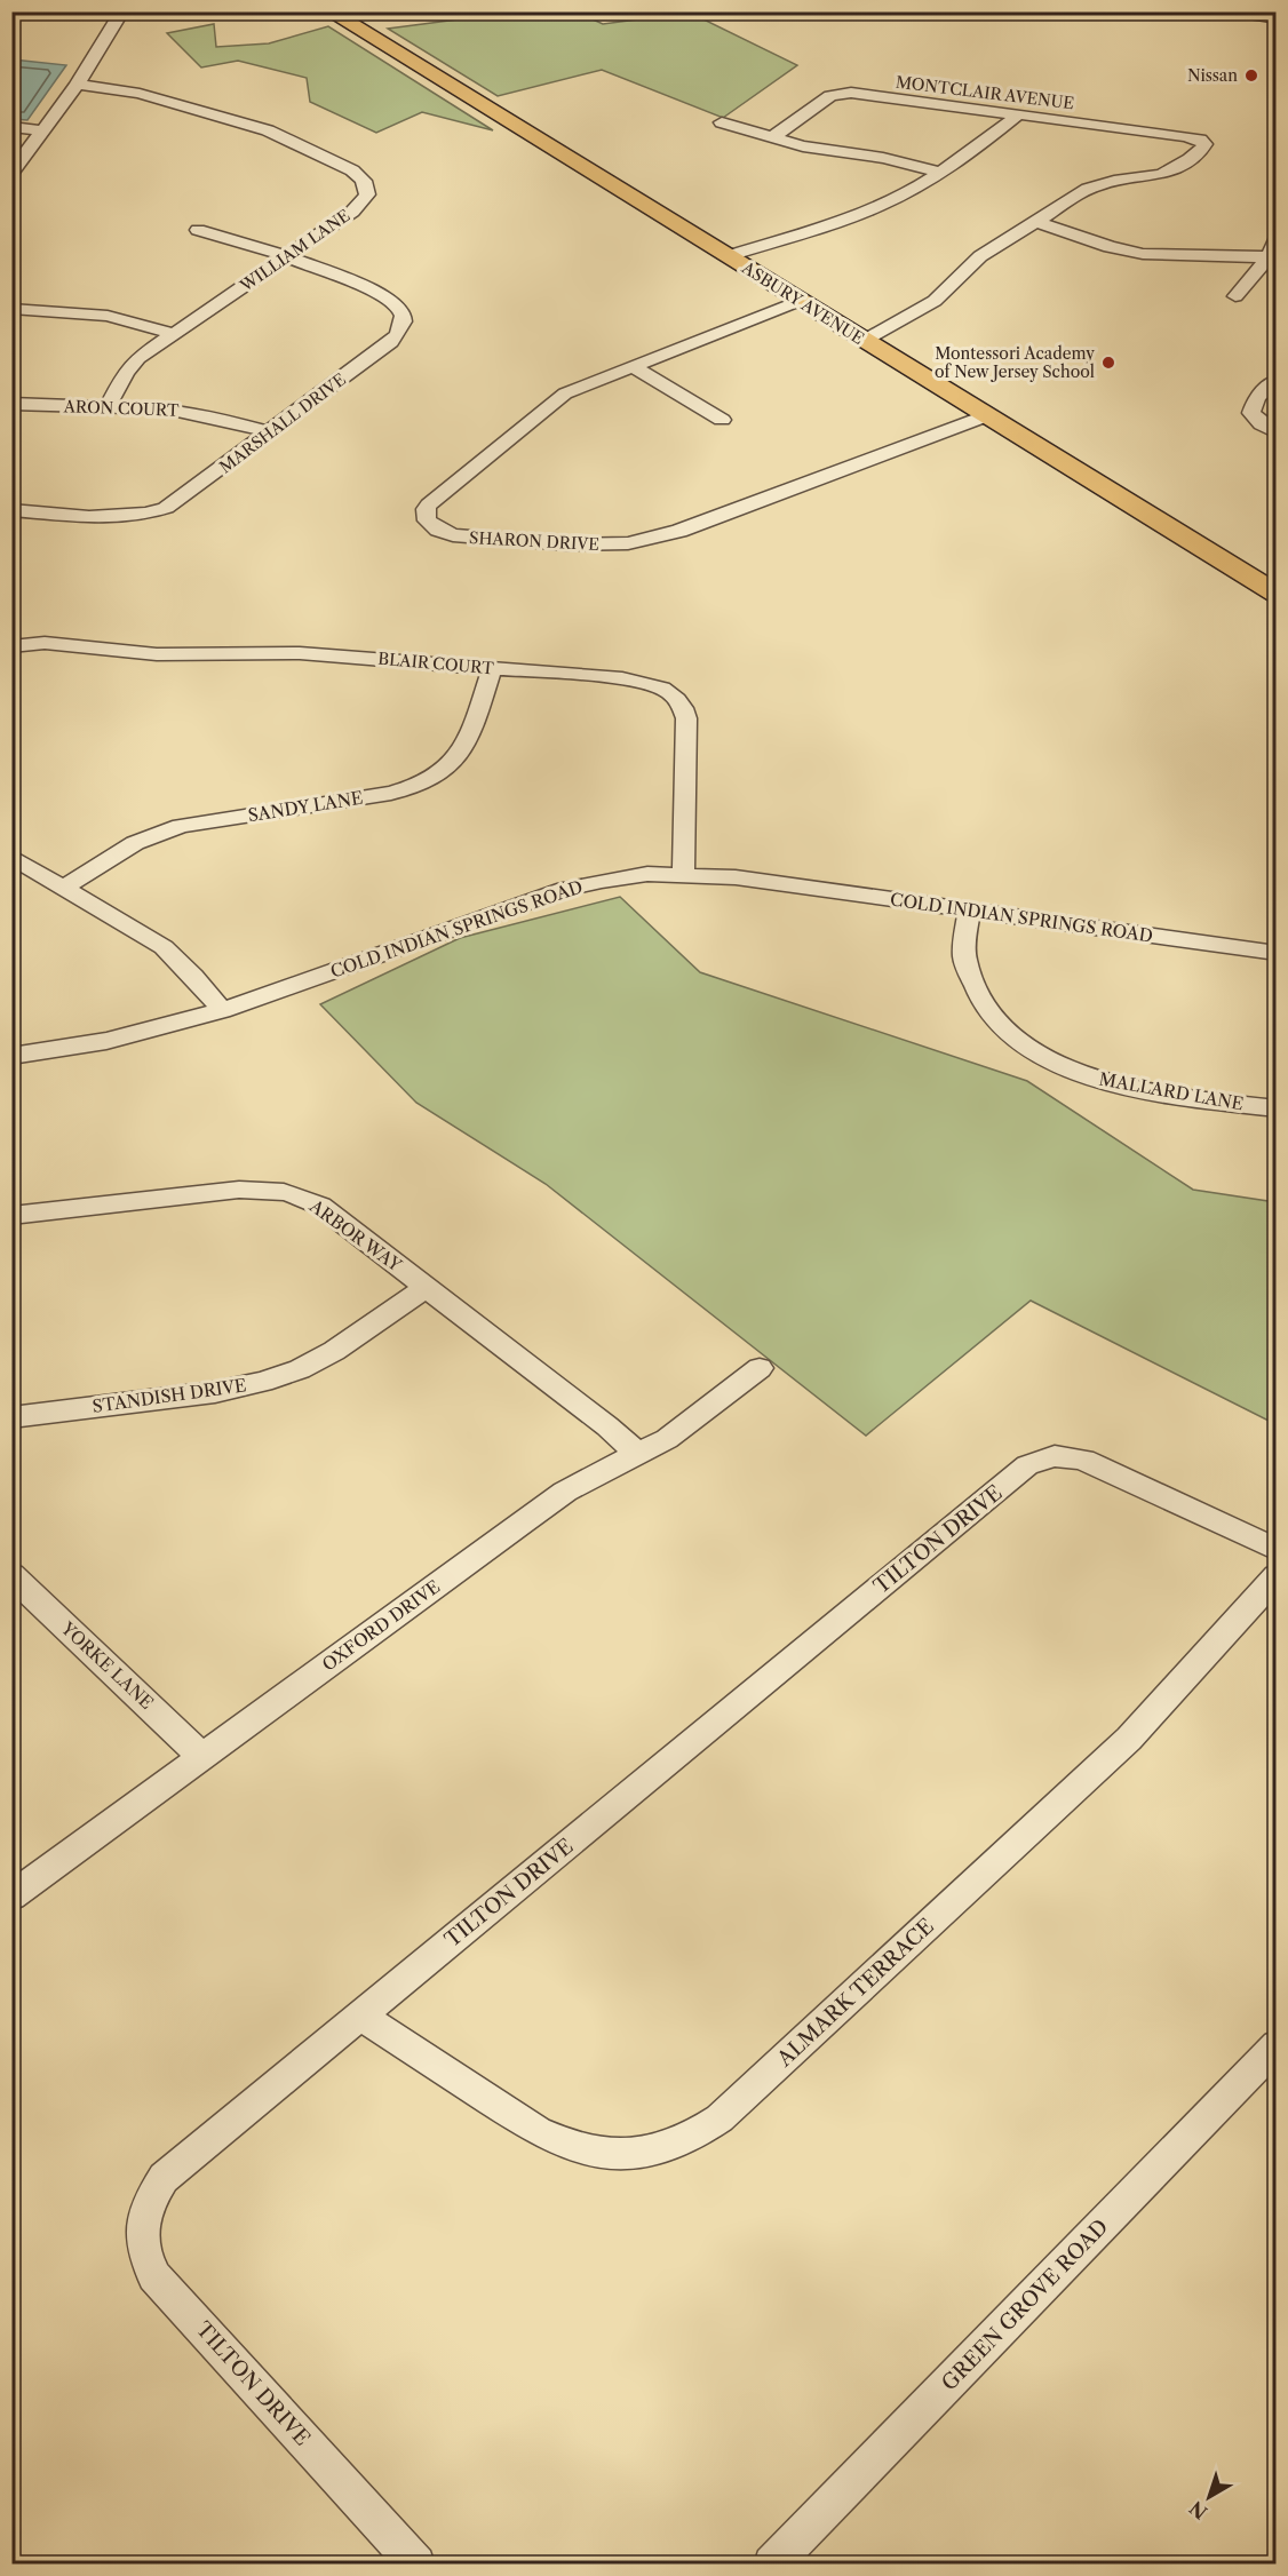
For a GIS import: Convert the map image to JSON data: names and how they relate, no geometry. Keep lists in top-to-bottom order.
{
  "streets": {
    "main road": ["ASBURY AVENUE"],
    "street": [
      "MONTCLAIR AVENUE",
      "WILLIAM LANE",
      "ARON COURT",
      "MARSHALL DRIVE",
      "SHARON DRIVE",
      "BLAIR COURT",
      "SANDY LANE",
      "COLD INDIAN SPRINGS ROAD",
      "MALLARD LANE",
      "ARBOR WAY",
      "STANDISH DRIVE",
      "TILTON DRIVE",
      "OXFORD DRIVE",
      "YORKE LANE",
      "ALMARK TERRACE",
      "GREEN GROVE ROAD"
    ]
  },
  "crossings": [
    ["WILLIAM LANE", "ARON COURT"],
    ["WILLIAM LANE", "MARSHALL DRIVE"],
    ["ASBURY AVENUE", "SHARON DRIVE"],
    ["ARON COURT", "MARSHALL DRIVE"],
    ["BLAIR COURT", "SANDY LANE"],
    ["BLAIR COURT", "COLD INDIAN SPRINGS ROAD"],
    ["COLD INDIAN SPRINGS ROAD", "MALLARD LANE"],
    ["ARBOR WAY", "STANDISH DRIVE"],
    ["ARBOR WAY", "OXFORD DRIVE"],
    ["TILTON DRIVE", "ALMARK TERRACE"],
    ["OXFORD DRIVE", "YORKE LANE"]
  ],
  "places": ["Nissan", "Montessori Academy of New Jersey School"],
  "north": "bottom left"
}
